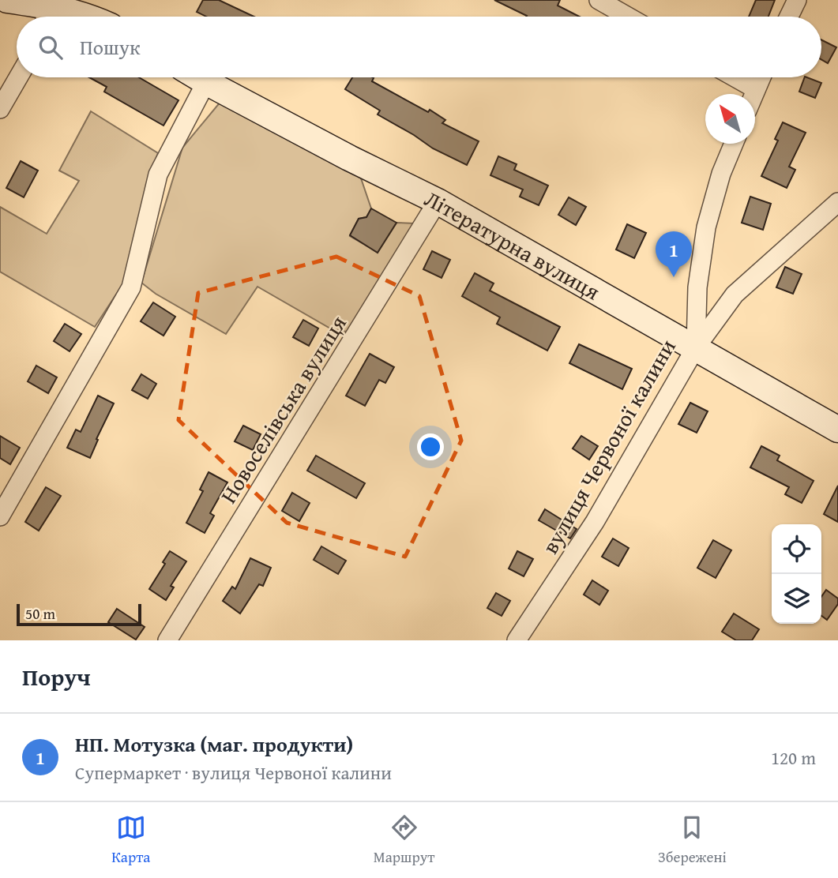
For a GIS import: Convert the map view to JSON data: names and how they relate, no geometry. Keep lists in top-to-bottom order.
{
  "streets": {
    "street": ["Літературна вулиця", "Новоселівська вулиця", "вулиця Червоної калини"]
  },
  "crossings": [
    ["Літературна вулиця", "Новоселівська вулиця"],
    ["Літературна вулиця", "вулиця Червоної калини"]
  ],
  "scale_bar": "50 m",
  "north": "top left",
  "page": {
    "search": "Пошук",
    "pins": "1",
    "scale": "50 m",
    "heading": "Поруч",
    "list": [
      {
        "mark": "1",
        "name": "НП. Мотузка (маг. продукти)",
        "note": "Супермаркет · вулиця Червоної калини",
        "value": "120 m"
      }
    ],
    "nav": ["Карта", "Маршрут", "Збережені"]
  }
}
